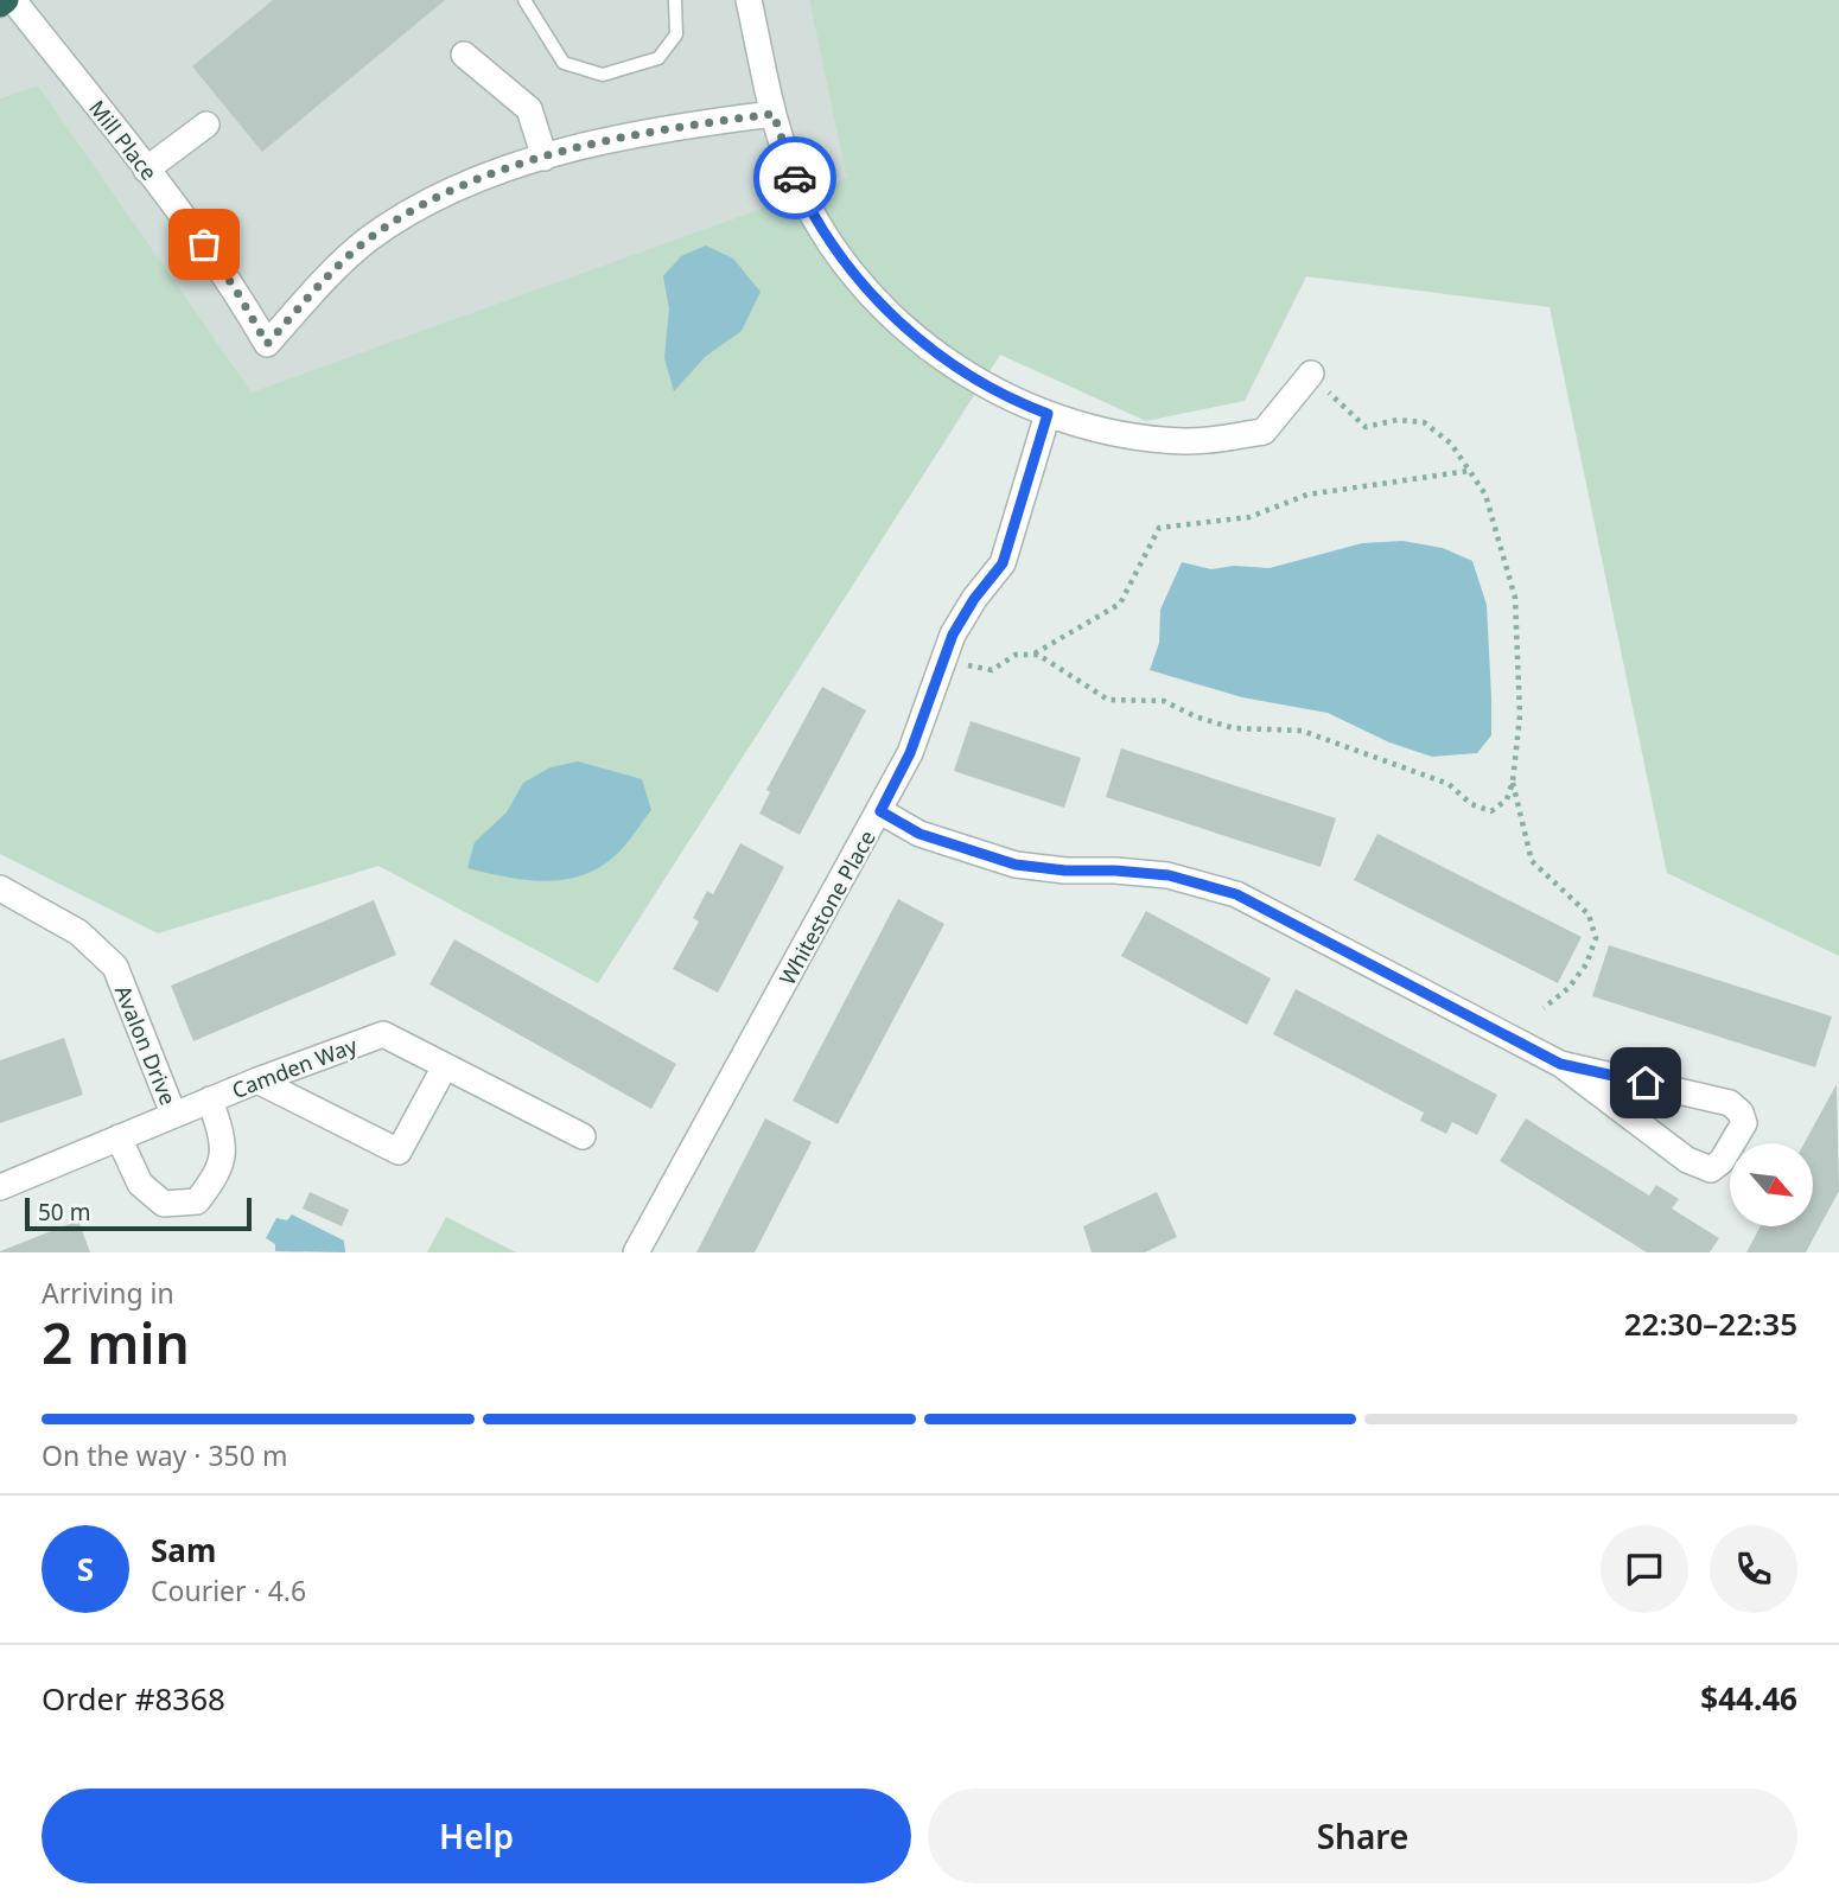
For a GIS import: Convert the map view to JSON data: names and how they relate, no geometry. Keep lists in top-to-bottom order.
{
  "streets": {
    "street": [
      "Mill Place",
      "Whitestone Place",
      "Avalon Drive",
      "Camden Way"
    ]
  },
  "crossings": [
    ["Avalon Drive", "Camden Way"]
  ],
  "scale_bar": "50 m",
  "north": "bottom right",
  "page": {
    "scale": "50 m",
    "heading": ["2 min", "Arriving in", "22:30–22:35"],
    "panel": [
      "Sam",
      "Courier · 4.6",
      "Order #8368",
      "$44.46"
    ],
    "bar": "On the way · 350 m",
    "round": "S",
    "buttons": ["Help", "Share"]
  }
}
